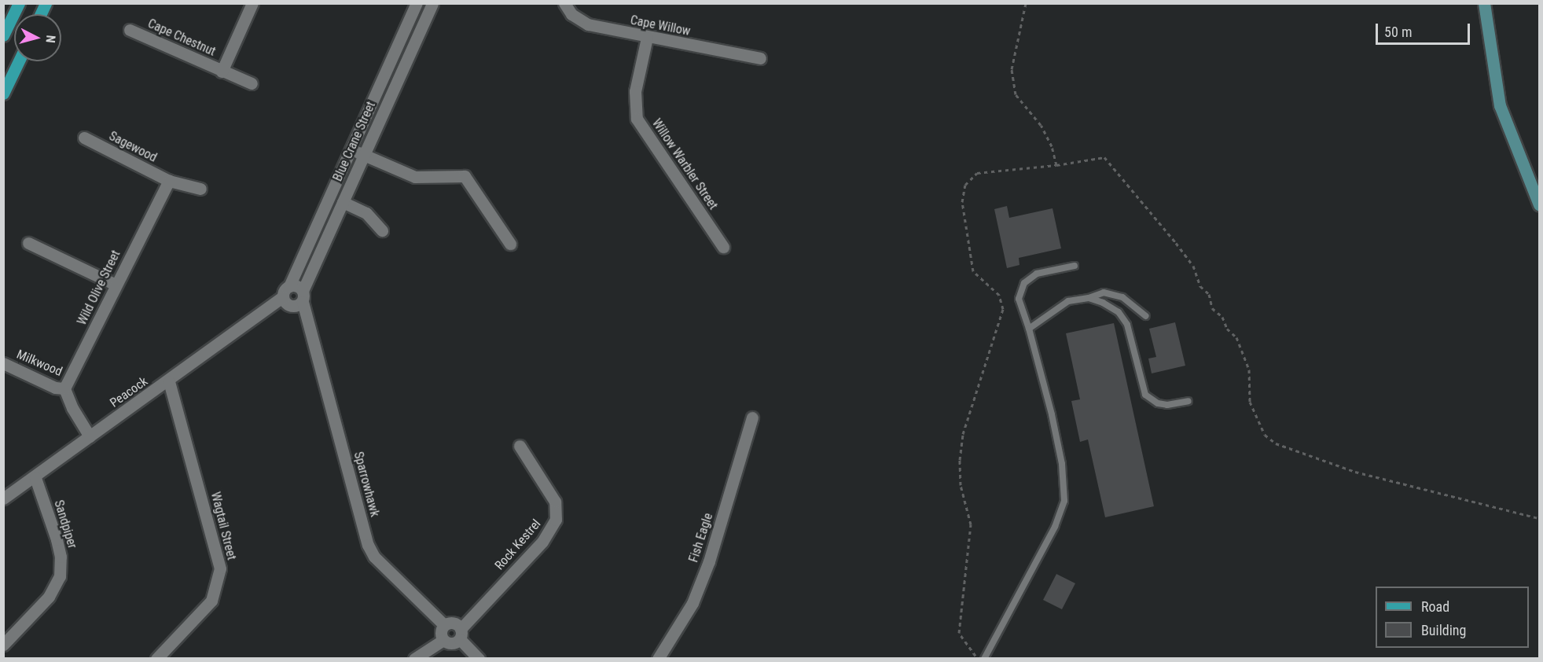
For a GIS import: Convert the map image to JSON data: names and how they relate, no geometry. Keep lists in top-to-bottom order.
{
  "streets": {
    "street": [
      "Cape Willow",
      "Cape Chestnut",
      "Blue Crane Street",
      "Sagewood",
      "Willow Warbler Street",
      "Wild Olive Street",
      "Milkwood",
      "Peacock",
      "Sparrowhawk",
      "Sandpiper",
      "Wagtail Street",
      "Fish Eagle",
      "Rock Kestrel"
    ]
  },
  "crossings": [
    ["Cape Willow", "Willow Warbler Street"],
    ["Blue Crane Street", "Peacock"],
    ["Blue Crane Street", "Sparrowhawk"],
    ["Sagewood", "Wild Olive Street"],
    ["Wild Olive Street", "Milkwood"],
    ["Peacock", "Sparrowhawk"],
    ["Peacock", "Sandpiper"],
    ["Peacock", "Wagtail Street"],
    ["Sparrowhawk", "Rock Kestrel"]
  ],
  "legend": ["Road", "Building"],
  "scale_bar": "50 m",
  "north": "right"
}
